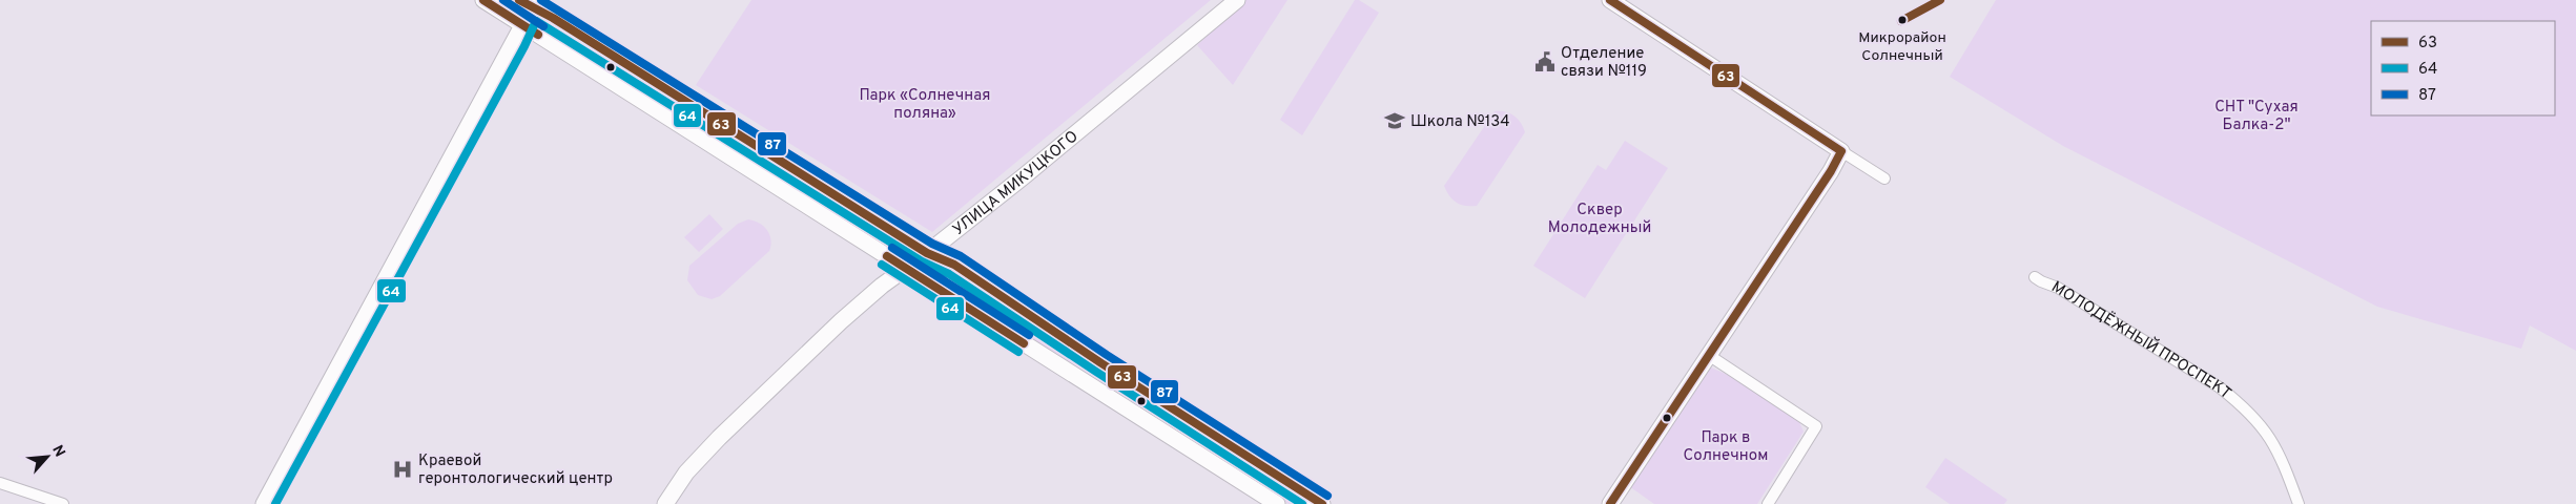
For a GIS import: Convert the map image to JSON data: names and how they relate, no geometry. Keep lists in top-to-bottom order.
{
  "streets": {
    "main road": ["УЛИЦА МИКУЦКОГО"],
    "street": ["МОЛОДЁЖНЫЙ ПРОСПЕКТ"]
  },
  "parks": [
    "Парк «Солнечная поляна»",
    "СНТ \"Сухая Балка-2\"",
    "Сквер Молодежный",
    "Парк в Солнечном"
  ],
  "places": {
    "other": ["Микрорайон Солнечный"],
    "public building": ["Отделение связи №119"],
    "school or university": ["Школа №134"],
    "hospital": ["Краевой геронтологический центр"]
  },
  "lines": ["transit line 63", "transit line 87", "transit line 64"],
  "legend": ["63", "64", "87"],
  "north": "top right"
}
